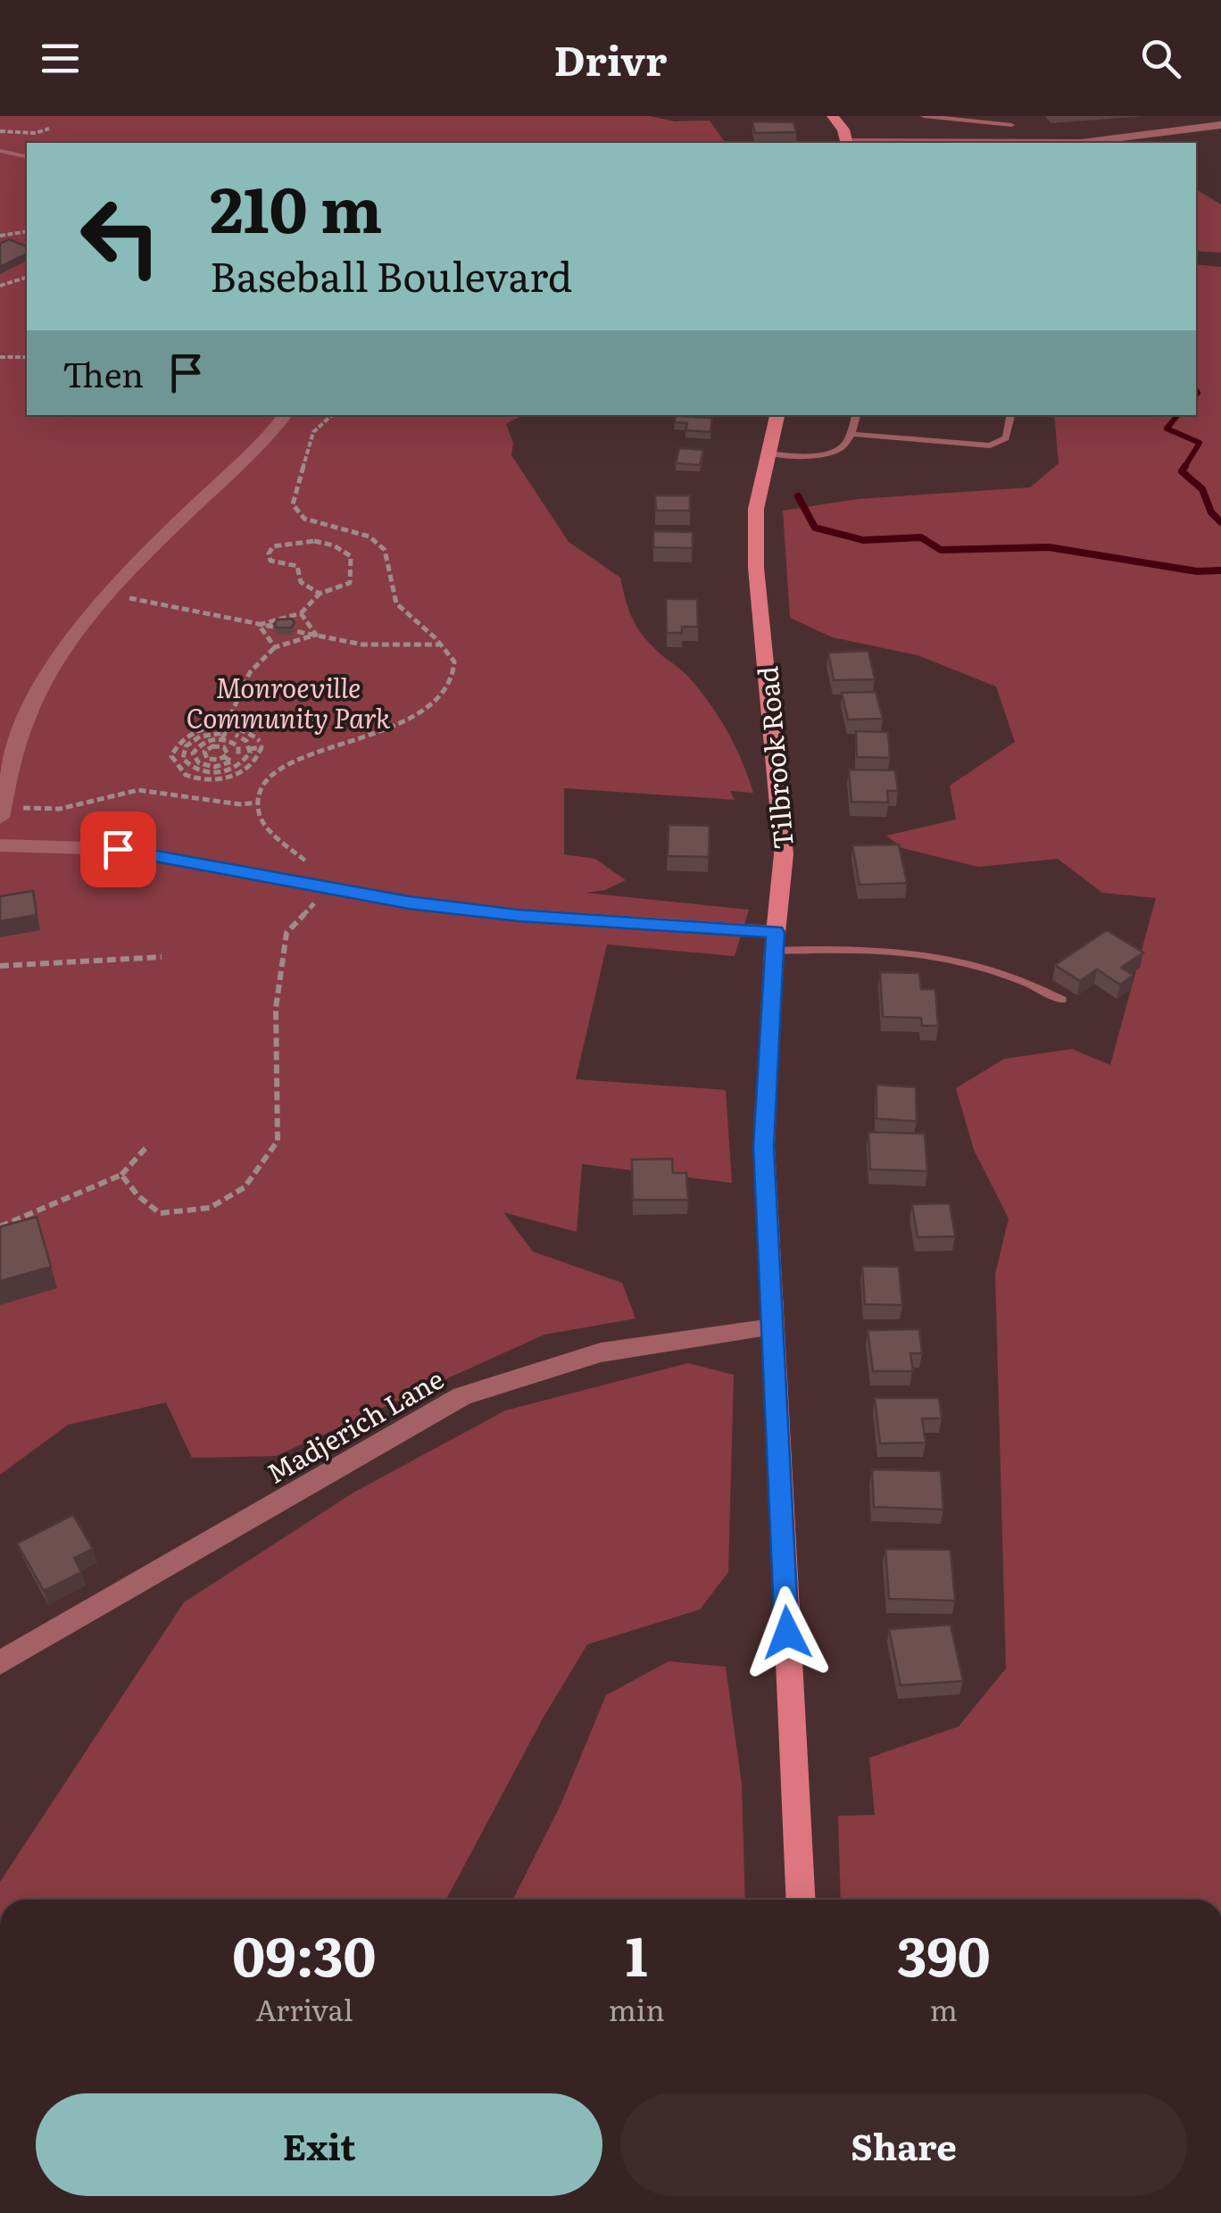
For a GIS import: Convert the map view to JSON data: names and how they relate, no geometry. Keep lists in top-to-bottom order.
{
  "streets": {
    "street": ["Tilbrook Road", "Madjerich Lane"]
  },
  "crossings": [
    ["Tilbrook Road", "Madjerich Lane"]
  ],
  "parks": ["Monroeville Community Park"],
  "page": {
    "header": "Drivr",
    "turn": ["210 m", "Baseball Boulevard"],
    "then": "Then",
    "eta": [
      "09:30",
      "Arrival",
      "1",
      "min",
      "390",
      "m"
    ],
    "buttons": ["Exit", "Share"]
  }
}
